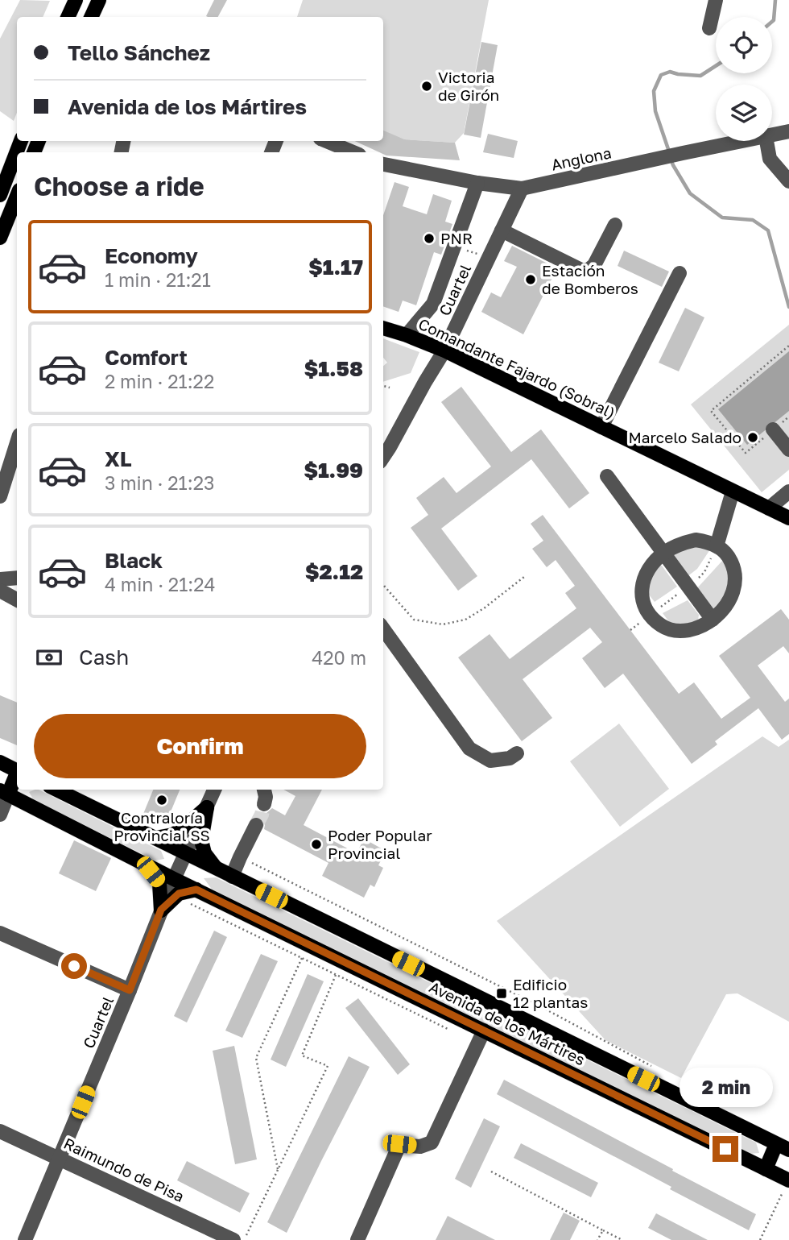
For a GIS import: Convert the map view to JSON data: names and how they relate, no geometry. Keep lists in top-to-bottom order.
{
  "streets": {
    "main road": ["Comandante Fajardo (Sobral)", "Avenida de los Mártires"],
    "street": ["Anglona", "Cuartel", "Raimundo de Pisa"]
  },
  "crossings": [
    ["Anglona", "Cuartel"],
    ["Cuartel", "Comandante Fajardo (Sobral)"],
    ["Cuartel", "Avenida de los Mártires"],
    ["Cuartel", "Raimundo de Pisa"]
  ],
  "places": {
    "other": [
      "Victoria de Girón",
      "PNR",
      "Estación de Bomberos",
      "Marcelo Salado",
      "Contraloría Provincial SS",
      "Poder Popular Provincial"
    ],
    "transit": ["Edificio 12 plantas"]
  },
  "page": {
    "banner": ["Tello Sánchez", "Avenida de los Mártires"],
    "heading": "Choose a ride",
    "list": [
      {
        "name": "Economy",
        "note": "1 min · 21:21",
        "value": "$1.17"
      },
      {
        "name": "Comfort",
        "note": "2 min · 21:22",
        "value": "$1.58"
      },
      {
        "name": "XL",
        "note": "3 min · 21:23",
        "value": "$1.99"
      },
      {
        "name": "Black",
        "note": "4 min · 21:24",
        "value": "$2.12"
      }
    ],
    "pay": ["Cash", "420 m"],
    "buttons": "Confirm",
    "bubble": "2 min"
  }
}
